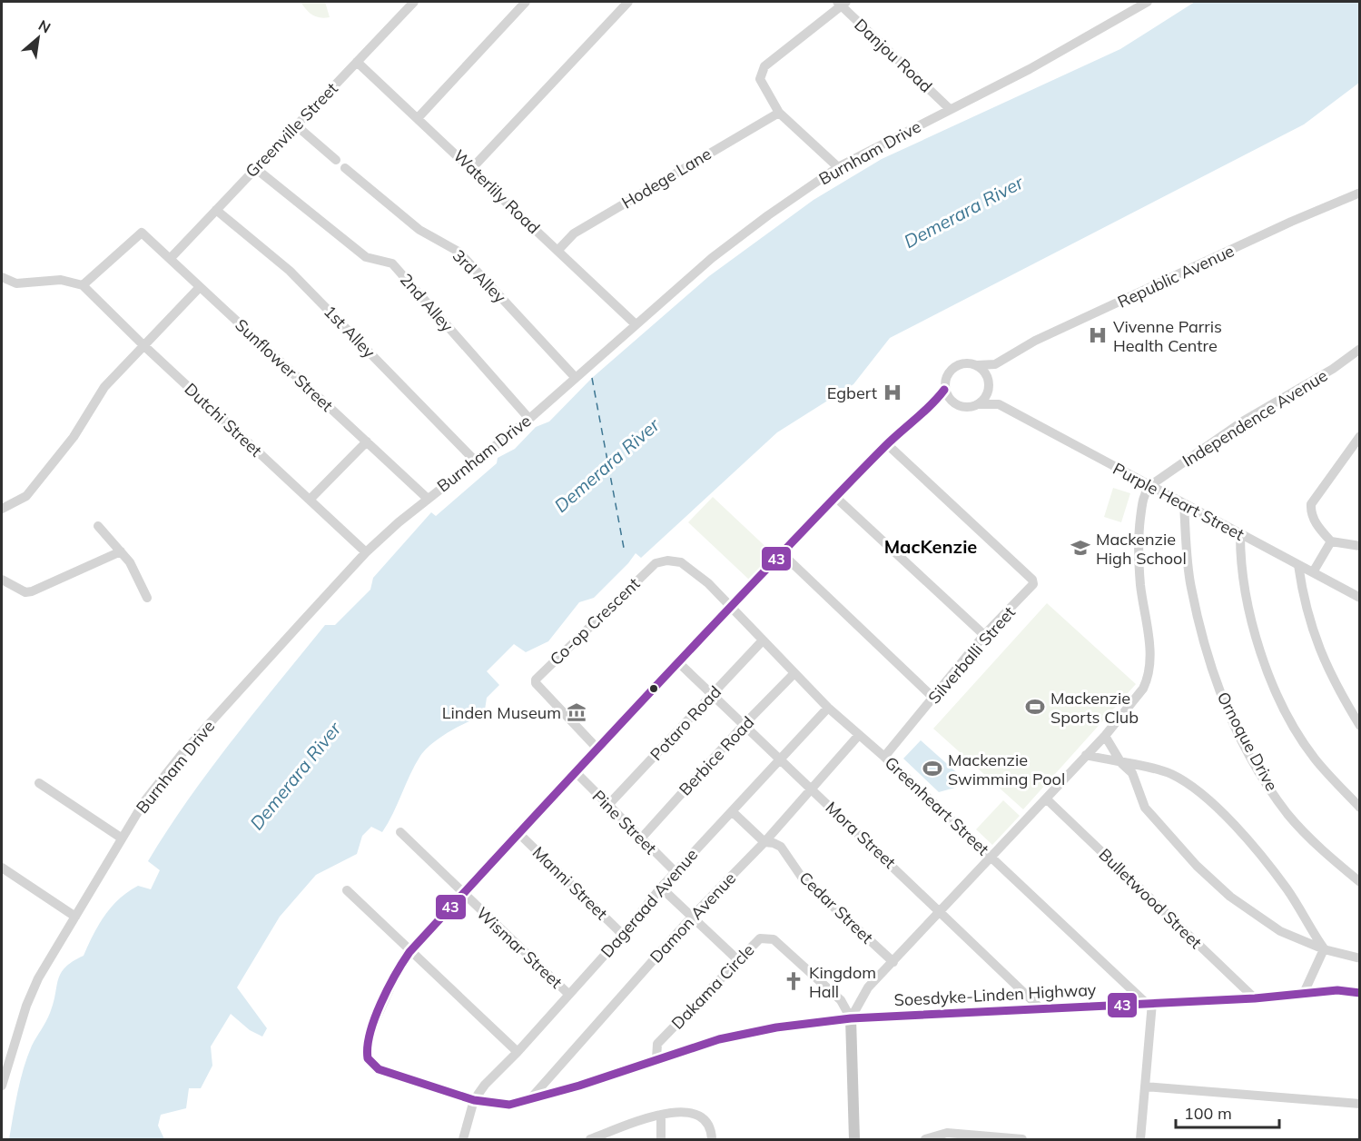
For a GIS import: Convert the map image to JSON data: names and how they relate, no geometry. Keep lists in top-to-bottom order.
{
  "streets": {
    "main road": ["Soesdyke-Linden Highway"],
    "street": [
      "Danjou Road",
      "Greenville Street",
      "Burnham Drive",
      "Hodege Lane",
      "Waterlily Road",
      "3rd Alley",
      "Republic Avenue",
      "2nd Alley",
      "1st Alley",
      "Sunflower Street",
      "Independence Avenue",
      "Dutchi Street",
      "Purple Heart Street",
      "Co-op Crescent",
      "Silverballi Street",
      "Potaro Road",
      "Ornoque Drive",
      "Berbice Road",
      "Greenheart Street",
      "Pine Street",
      "Mora Street",
      "Manni Street",
      "Bulletwood Street",
      "Dageraad Avenue",
      "Cedar Street",
      "Damon Avenue",
      "Wismar Street",
      "Dakama Circle"
    ]
  },
  "crossings": [
    ["Danjou Road", "Burnham Drive"],
    ["Greenville Street", "Waterlily Road"],
    ["Greenville Street", "2nd Alley"],
    ["Greenville Street", "1st Alley"],
    ["Greenville Street", "Sunflower Street"],
    ["Burnham Drive", "Waterlily Road"],
    ["Burnham Drive", "3rd Alley"],
    ["Burnham Drive", "2nd Alley"],
    ["Burnham Drive", "1st Alley"],
    ["Burnham Drive", "Sunflower Street"],
    ["Burnham Drive", "Dutchi Street"],
    ["Hodege Lane", "Waterlily Road"],
    ["Republic Avenue", "Purple Heart Street"],
    ["Sunflower Street", "Dutchi Street"],
    ["Independence Avenue", "Purple Heart Street"],
    ["Purple Heart Street", "Ornoque Drive"],
    ["Co-op Crescent", "Greenheart Street"],
    ["Silverballi Street", "Greenheart Street"],
    ["Potaro Road", "Greenheart Street"],
    ["Potaro Road", "Pine Street"],
    ["Potaro Road", "Mora Street"],
    ["Berbice Road", "Greenheart Street"],
    ["Berbice Road", "Pine Street"],
    ["Berbice Road", "Mora Street"],
    ["Greenheart Street", "Dageraad Avenue"],
    ["Greenheart Street", "Damon Avenue"],
    ["Greenheart Street", "Soesdyke-Linden Highway"],
    ["Pine Street", "Dageraad Avenue"],
    ["Mora Street", "Dageraad Avenue"],
    ["Mora Street", "Damon Avenue"],
    ["Mora Street", "Soesdyke-Linden Highway"],
    ["Manni Street", "Dageraad Avenue"],
    ["Bulletwood Street", "Soesdyke-Linden Highway"],
    ["Dageraad Avenue", "Cedar Street"],
    ["Dageraad Avenue", "Wismar Street"],
    ["Cedar Street", "Damon Avenue"],
    ["Dakama Circle", "Soesdyke-Linden Highway"]
  ],
  "districts": ["MacKenzie"],
  "water": ["Demerara River"],
  "places": {
    "hospital": ["Vivenne Parris Health Centre", "Egbert"],
    "school or university": ["Mackenzie High School"],
    "sports": ["Mackenzie Sports Club", "Mackenzie Swimming Pool"],
    "museum": ["Linden Museum"],
    "church": ["Kingdom Hall"]
  },
  "lines": ["transit line 43"],
  "scale_bar": "100 m",
  "north": "top right"
}
